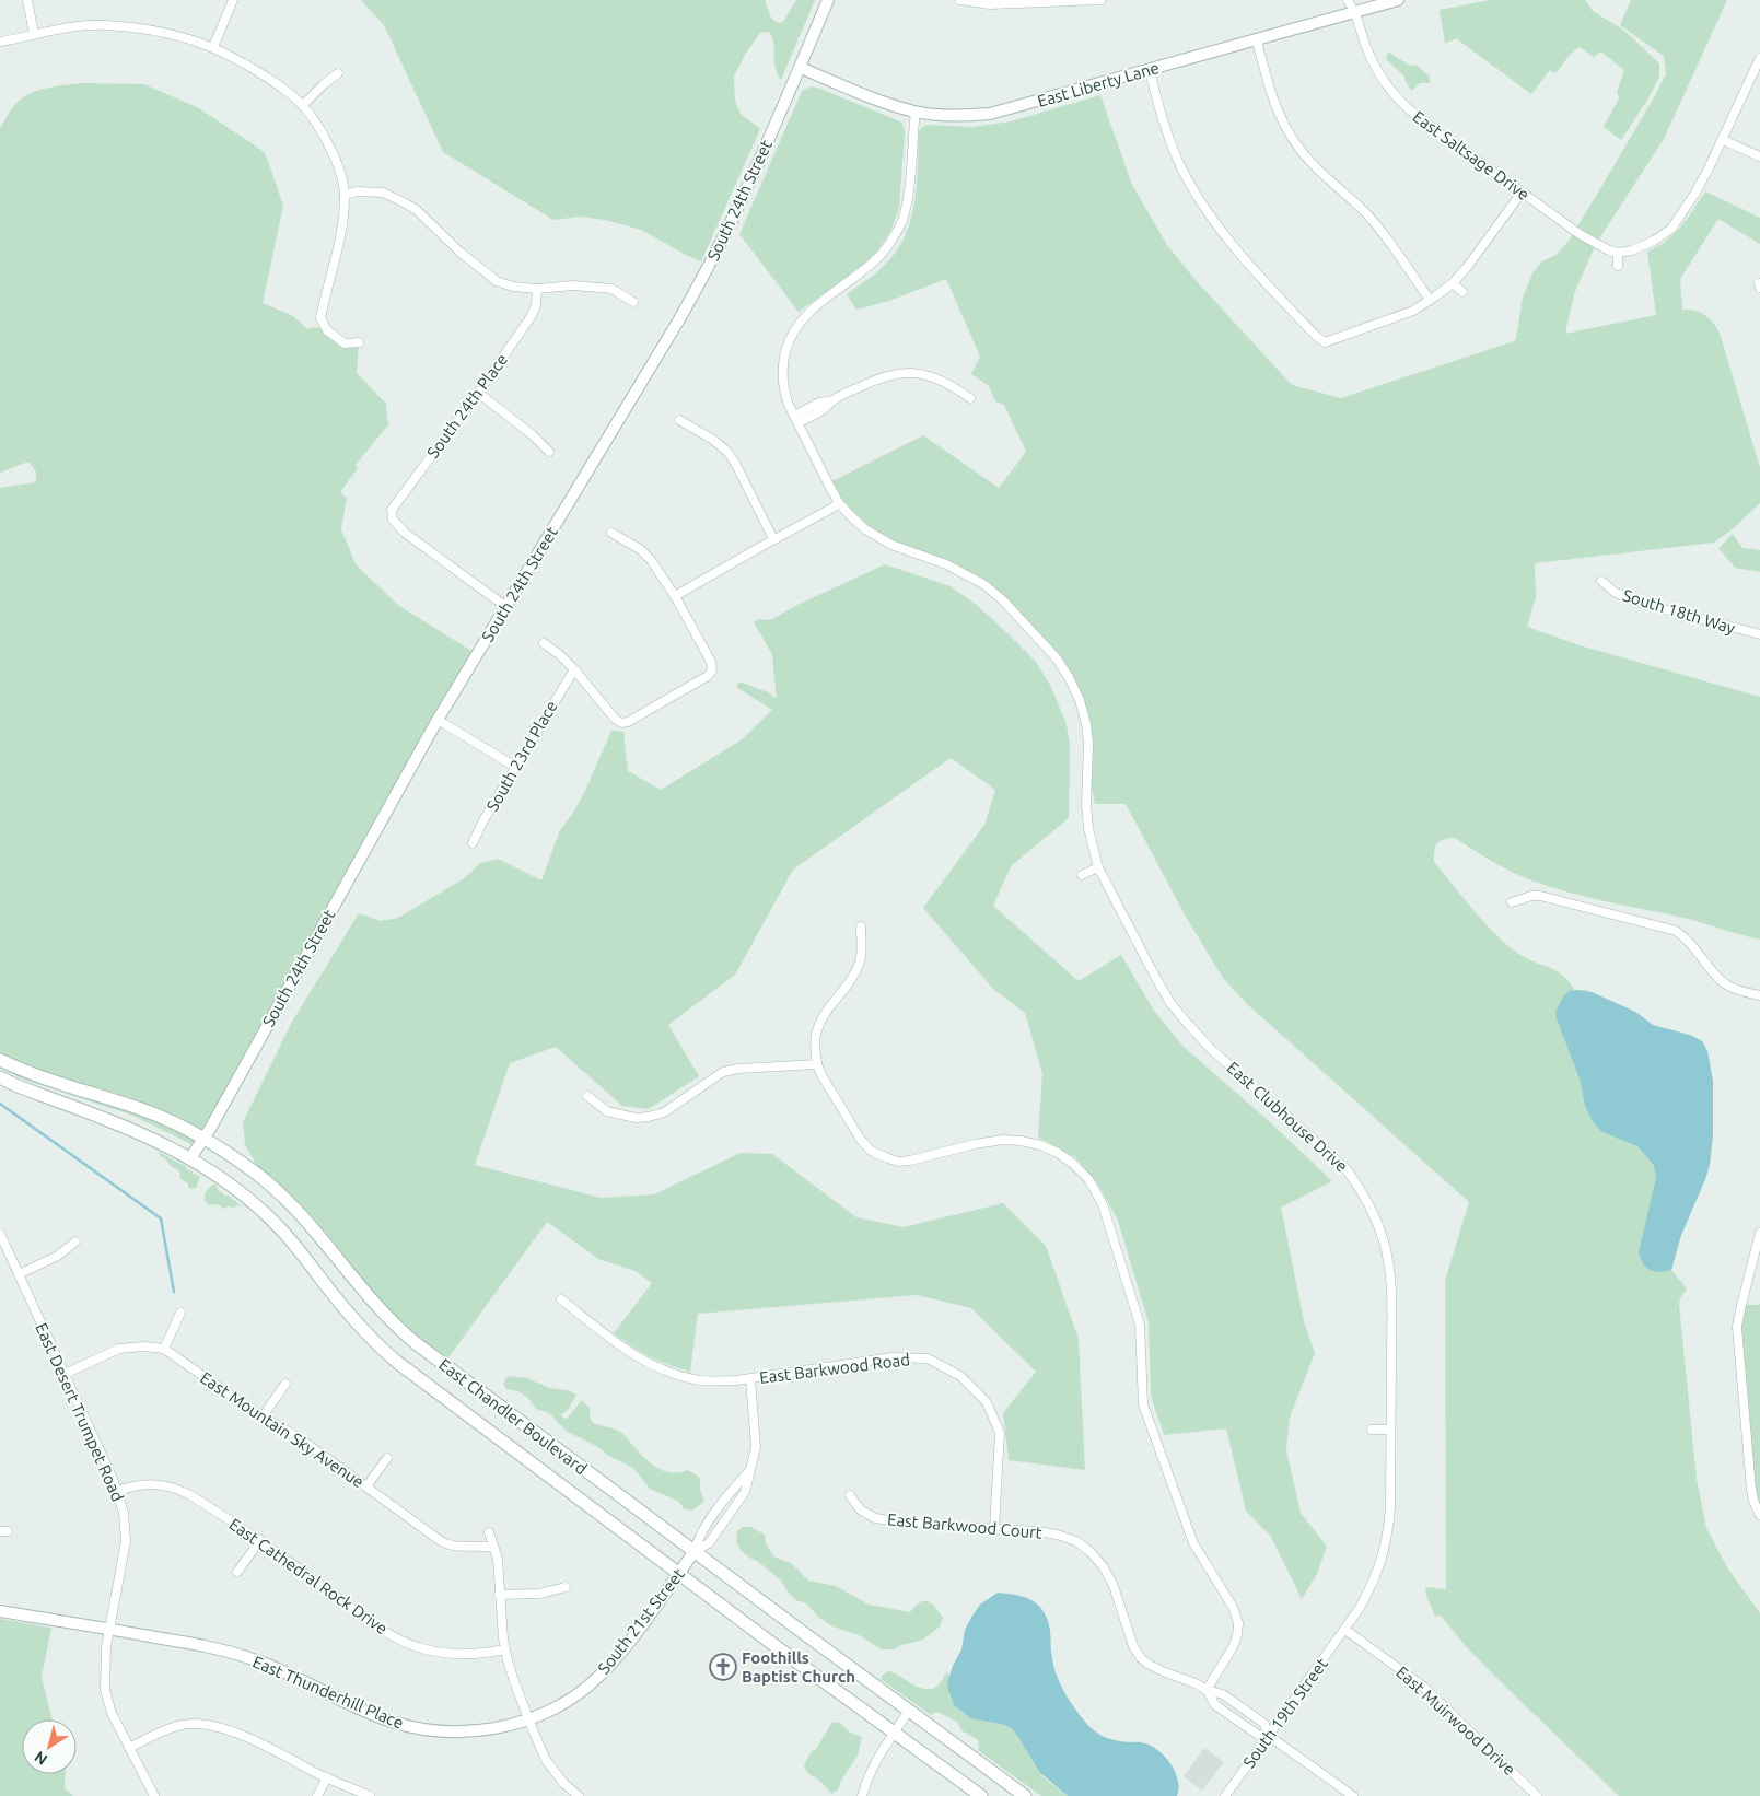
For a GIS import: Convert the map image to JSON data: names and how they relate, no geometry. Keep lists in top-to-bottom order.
{
  "streets": {
    "main road": ["East Chandler Boulevard"],
    "street": [
      "East Liberty Lane",
      "East Saltsage Drive",
      "South 24th Street",
      "South 24th Place",
      "South 18th Way",
      "South 23rd Place",
      "East Clubhouse Drive",
      "East Barkwood Road",
      "East Desert Trumpet Road",
      "East Mountain Sky Avenue",
      "East Barkwood Court",
      "East Cathedral Rock Drive",
      "South 21st Street",
      "East Thunderhill Place",
      "South 19th Street",
      "East Muirwood Drive"
    ]
  },
  "crossings": [
    ["East Liberty Lane", "East Saltsage Drive"],
    ["East Liberty Lane", "South 24th Street"],
    ["East Liberty Lane", "East Clubhouse Drive"],
    ["South 24th Street", "South 24th Place"],
    ["South 24th Street", "East Chandler Boulevard"],
    ["East Clubhouse Drive", "South 19th Street"],
    ["East Clubhouse Drive", "East Muirwood Drive"],
    ["East Barkwood Road", "East Barkwood Court"],
    ["East Barkwood Road", "South 21st Street"],
    ["East Desert Trumpet Road", "East Cathedral Rock Drive"],
    ["East Desert Trumpet Road", "East Thunderhill Place"],
    ["East Chandler Boulevard", "South 21st Street"],
    ["East Barkwood Court", "South 19th Street"],
    ["South 21st Street", "East Thunderhill Place"],
    ["South 19th Street", "East Muirwood Drive"]
  ],
  "places": {
    "church": ["Foothills Baptist Church"]
  },
  "north": "bottom left"
}
